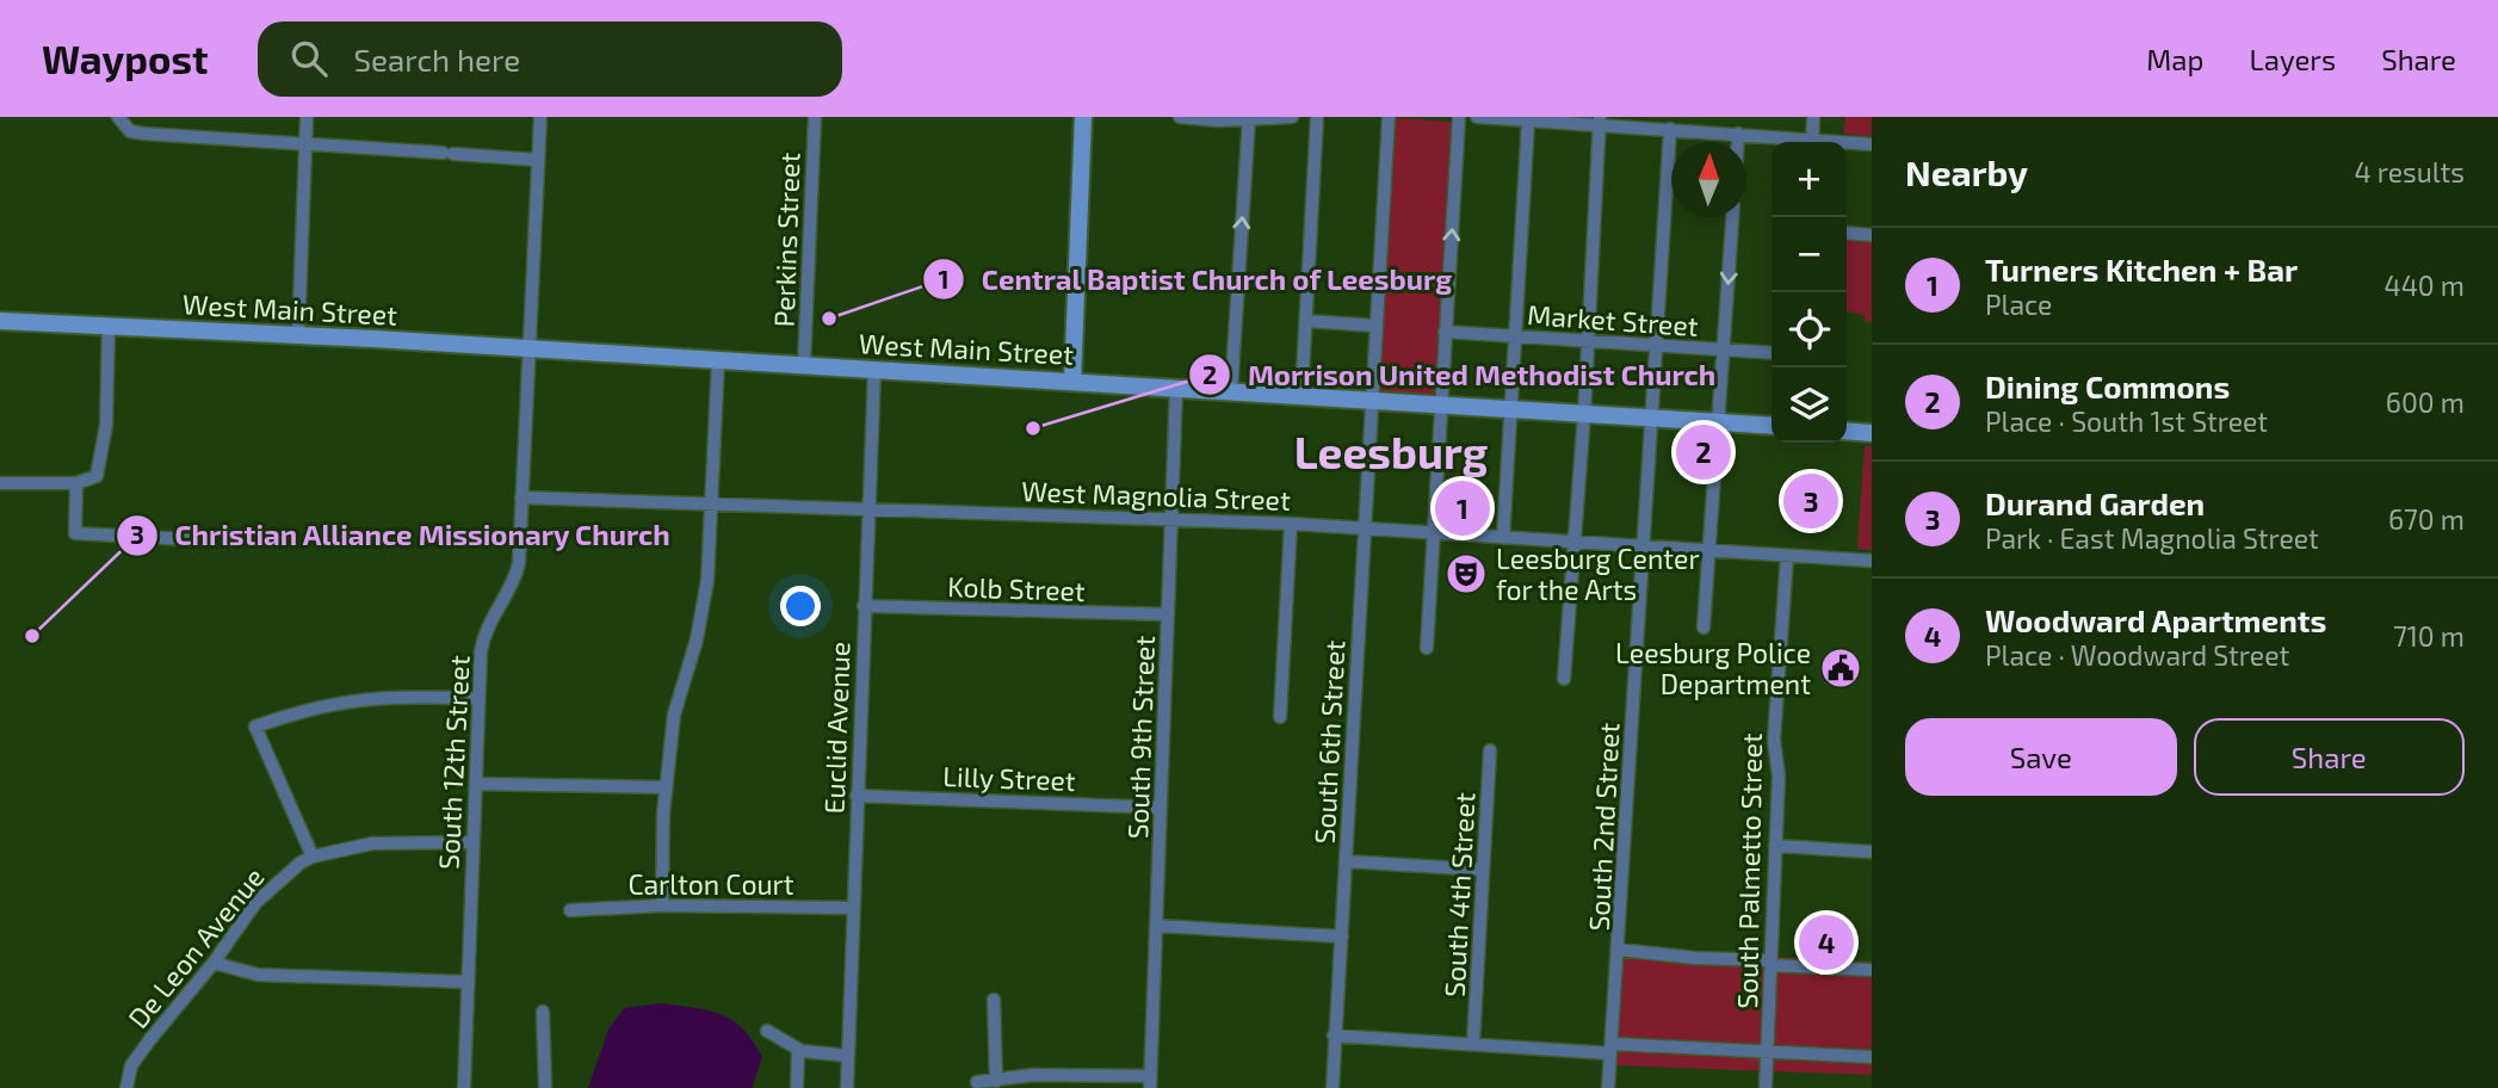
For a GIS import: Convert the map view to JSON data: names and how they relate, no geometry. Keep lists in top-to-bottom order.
{
  "streets": {
    "main road": ["West Main Street"],
    "street": [
      "Perkins Street",
      "Market Street",
      "West Magnolia Street",
      "Kolb Street",
      "Euclid Avenue",
      "South 9th Street",
      "South 6th Street",
      "South 12th Street",
      "Lilly Street",
      "South 2nd Street",
      "South Palmetto Street",
      "Carlton Court",
      "South 4th Street",
      "De Leon Avenue"
    ]
  },
  "crossings": [
    ["Perkins Street", "West Main Street"],
    ["West Main Street", "Euclid Avenue"],
    ["West Main Street", "South 9th Street"],
    ["West Main Street", "South 6th Street"],
    ["West Main Street", "South 12th Street"],
    ["West Main Street", "South 2nd Street"],
    ["Market Street", "South 2nd Street"],
    ["West Magnolia Street", "Euclid Avenue"],
    ["West Magnolia Street", "South 9th Street"],
    ["West Magnolia Street", "South 6th Street"],
    ["West Magnolia Street", "South 12th Street"],
    ["West Magnolia Street", "South 2nd Street"],
    ["West Magnolia Street", "South Palmetto Street"],
    ["Kolb Street", "Euclid Avenue"],
    ["Kolb Street", "South 9th Street"],
    ["Euclid Avenue", "Lilly Street"],
    ["Euclid Avenue", "Carlton Court"],
    ["South 9th Street", "Lilly Street"],
    ["South 12th Street", "De Leon Avenue"]
  ],
  "districts": ["Leesburg"],
  "places": {
    "other": ["Central Baptist Church of Leesburg", "Morrison United Methodist Church", "Christian Alliance Missionary Church"],
    "theatre": ["Leesburg Center for the Arts"],
    "public building": ["Leesburg Police Department"]
  },
  "north": "top",
  "page": {
    "header": "Waypost",
    "search": "Search here",
    "nav": ["Map", "Layers", "Share"],
    "heading": ["Nearby", "4 results"],
    "map_buttons": ["+", "−"],
    "list": [
      {
        "mark": "1",
        "name": "Turners Kitchen + Bar",
        "note": "Place",
        "value": "440 m"
      },
      {
        "mark": "2",
        "name": "Dining Commons",
        "note": "Place · South 1st Street",
        "value": "600 m"
      },
      {
        "mark": "3",
        "name": "Durand Garden",
        "note": "Park · East Magnolia Street",
        "value": "670 m"
      },
      {
        "mark": "4",
        "name": "Woodward Apartments",
        "note": "Place · Woodward Street",
        "value": "710 m"
      }
    ],
    "pins": [
      "2",
      "3",
      "1",
      "4"
    ],
    "buttons": ["Save", "Share"]
  }
}
